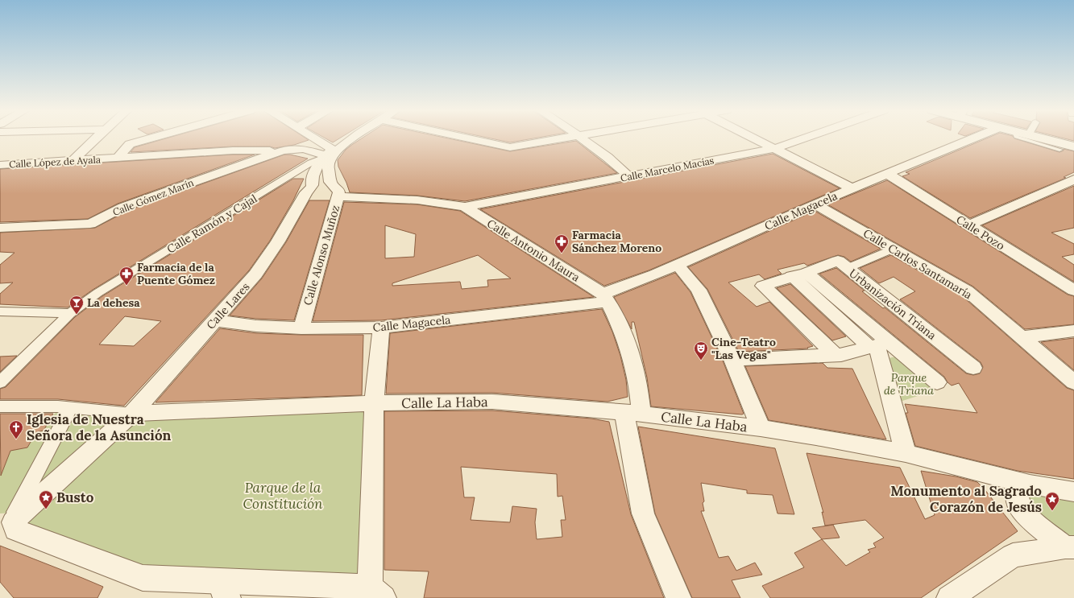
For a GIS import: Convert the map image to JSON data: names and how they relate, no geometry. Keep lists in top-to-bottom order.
{
  "streets": {
    "street": [
      "Calle López de Ayala",
      "Calle Marcelo Macías",
      "Calle Gómez Marín",
      "Calle Magacela",
      "Calle Ramón y Cajal",
      "Calle Pozo",
      "Calle Antonio Maura",
      "Calle Alonso Muñoz",
      "Calle Carlos Santamaría",
      "Urbanización Triana",
      "Calle Lares",
      "Calle La Haba"
    ]
  },
  "crossings": [
    ["Calle López de Ayala", "Calle Gómez Marín"],
    ["Calle Marcelo Macías", "Calle Antonio Maura"],
    ["Calle Gómez Marín", "Calle Ramón y Cajal"],
    ["Calle Gómez Marín", "Calle Lares"],
    ["Calle Magacela", "Calle Pozo"],
    ["Calle Magacela", "Calle Antonio Maura"],
    ["Calle Magacela", "Calle Alonso Muñoz"],
    ["Calle Magacela", "Calle Carlos Santamaría"],
    ["Calle Magacela", "Calle Lares"],
    ["Calle Ramón y Cajal", "Calle Lares"],
    ["Calle Antonio Maura", "Calle Alonso Muñoz"]
  ],
  "parks": ["Parque de Triana", "Parque de la Constitución"],
  "places": {
    "pharmacy": ["Farmacia Sánchez Moreno", "Farmacia de la Puente Gómez"],
    "bar": ["La dehesa"],
    "theatre": ["Cine-Teatro \"Las Vegas\""],
    "church": ["Iglesia de Nuestra Señora de la Asunción"],
    "place": ["Busto", "Monumento al Sagrado Corazón de Jesús"]
  }
}
